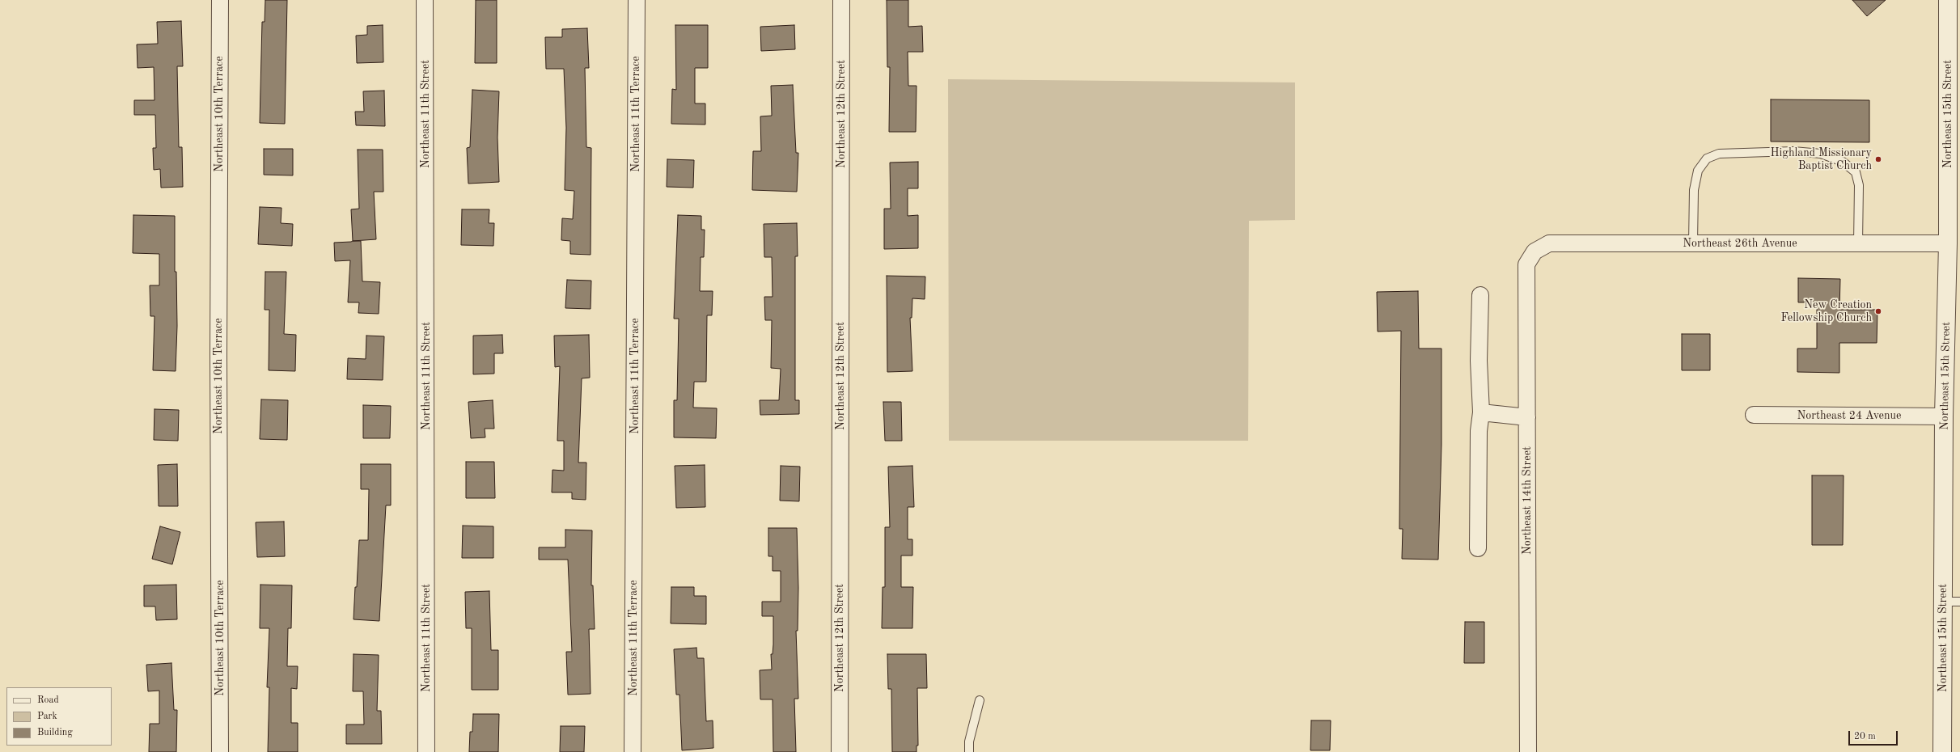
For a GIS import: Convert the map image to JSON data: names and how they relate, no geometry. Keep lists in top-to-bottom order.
{
  "streets": {
    "street": [
      "Northeast 10th Terrace",
      "Northeast 11th Street",
      "Northeast 11th Terrace",
      "Northeast 12th Street",
      "Northeast 15th Street",
      "Northeast 26th Avenue",
      "Northeast 24 Avenue",
      "Northeast 14th Street"
    ]
  },
  "crossings": [
    ["Northeast 15th Street", "Northeast 26th Avenue"],
    ["Northeast 15th Street", "Northeast 24 Avenue"],
    ["Northeast 26th Avenue", "Northeast 14th Street"]
  ],
  "places": ["Highland Missionary Baptist Church", "New Creation Fellowship Church"],
  "legend": ["Road", "Park", "Building"],
  "scale_bar": "20 m"
}
